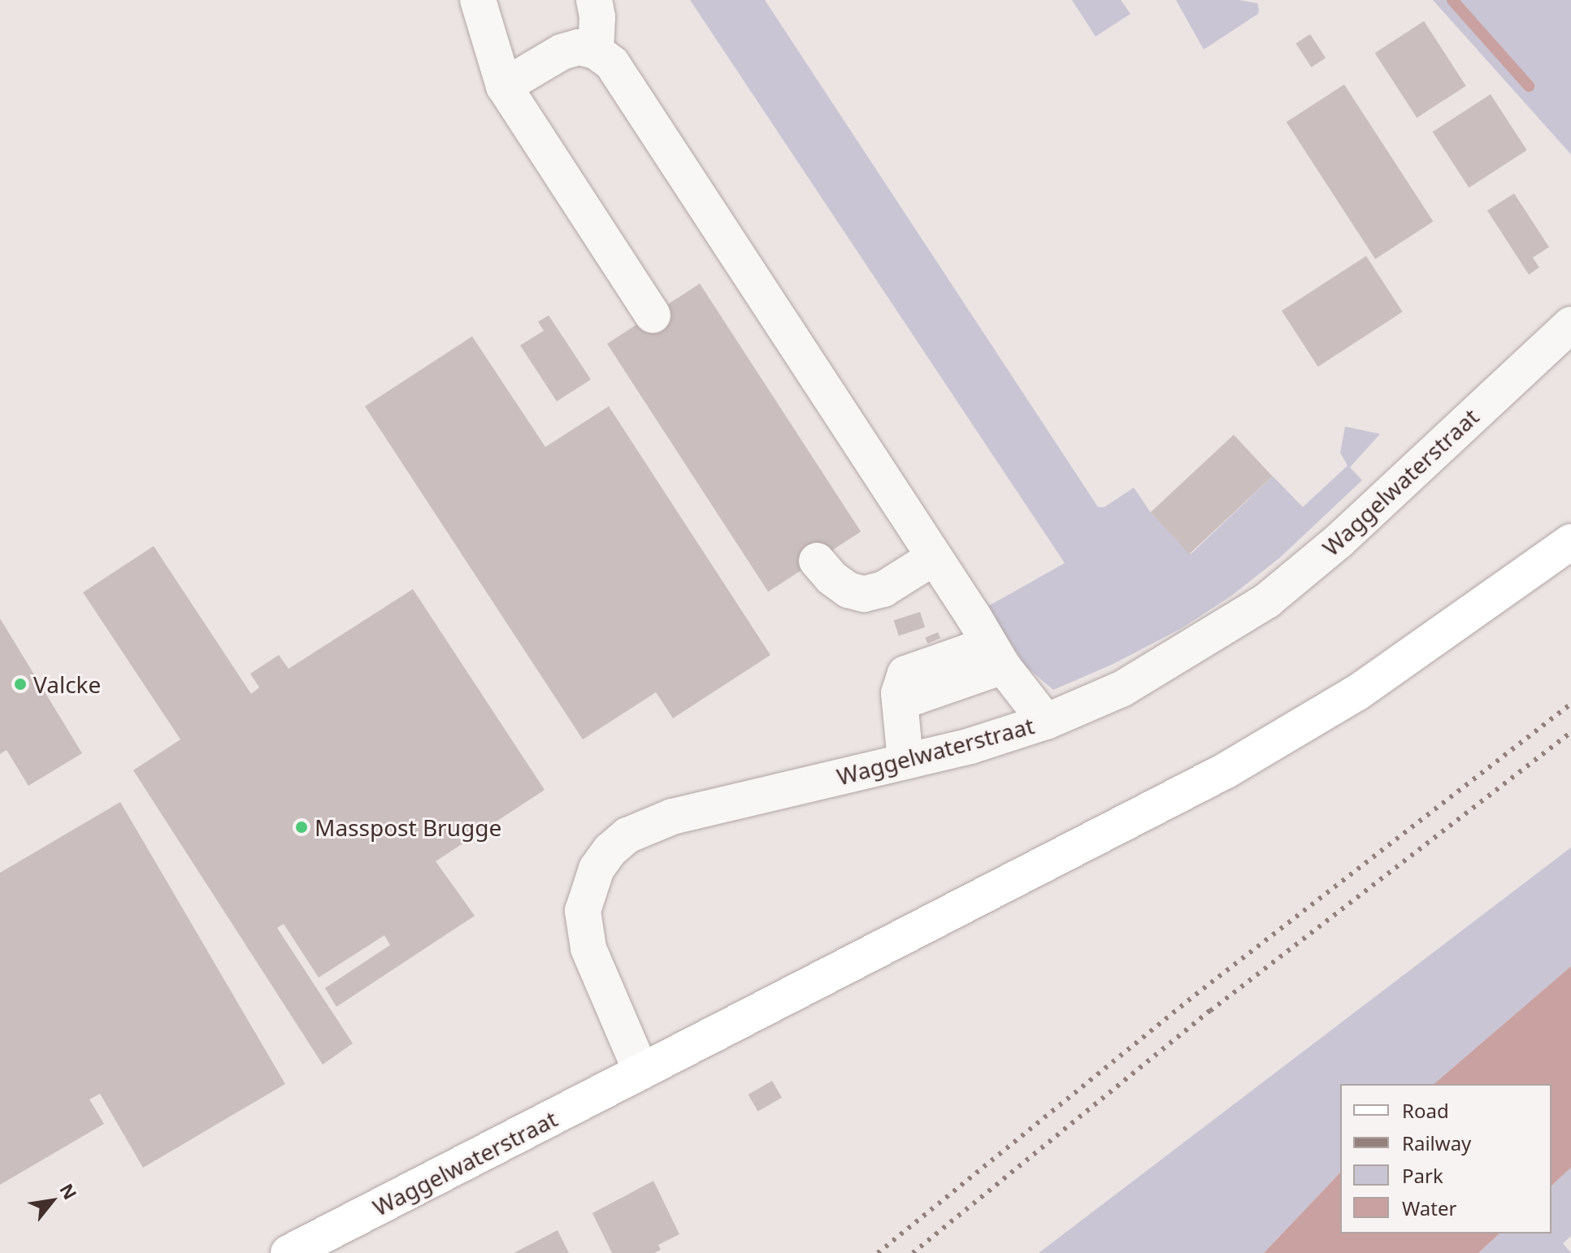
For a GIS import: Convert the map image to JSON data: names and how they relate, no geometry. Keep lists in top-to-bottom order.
{
  "streets": {
    "main road": ["Waggelwaterstraat"]
  },
  "places": ["Valcke", "Masspost Brugge"],
  "legend": [
    "Road",
    "Railway",
    "Park",
    "Water"
  ],
  "north": "top right"
}
